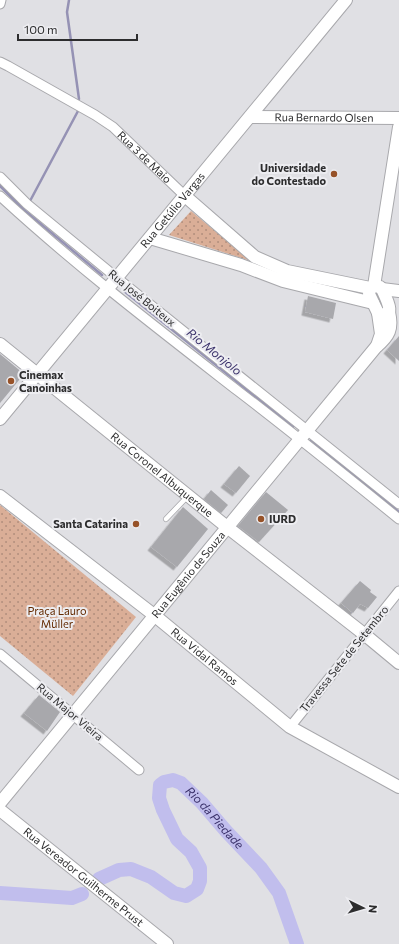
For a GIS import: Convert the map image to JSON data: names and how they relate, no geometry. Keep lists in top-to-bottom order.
{
  "streets": {
    "street": [
      "Rua Bernardo Olsen",
      "Rua 3 de Maio",
      "Rua Getúlio Vargas",
      "Rua José Boiteux",
      "Rua Coronel Albuquerque",
      "Rua Eugênio de Souza",
      "Rua Vidal Ramos",
      "Travessa Sete de Setembro",
      "Rua Major Vieira",
      "Rua Vereador Guilherme Prust"
    ]
  },
  "crossings": [
    ["Rua Bernardo Olsen", "Rua Getúlio Vargas"],
    ["Rua 3 de Maio", "Rua Getúlio Vargas"],
    ["Rua Getúlio Vargas", "Rua José Boiteux"],
    ["Rua Getúlio Vargas", "Rua Coronel Albuquerque"],
    ["Rua José Boiteux", "Rua Eugênio de Souza"],
    ["Rua Coronel Albuquerque", "Rua Eugênio de Souza"],
    ["Rua Coronel Albuquerque", "Travessa Sete de Setembro"],
    ["Rua Eugênio de Souza", "Rua Vidal Ramos"],
    ["Rua Eugênio de Souza", "Rua Major Vieira"],
    ["Rua Vidal Ramos", "Travessa Sete de Setembro"]
  ],
  "water": ["Rio Monjolo", "Rio da Piedade"],
  "parks": ["Praça Lauro Müller"],
  "places": [
    "Universidade do Contestado",
    "Cinemax Canoinhas",
    "IURD",
    "Santa Catarina"
  ],
  "scale_bar": "100 m",
  "north": "right"
}
